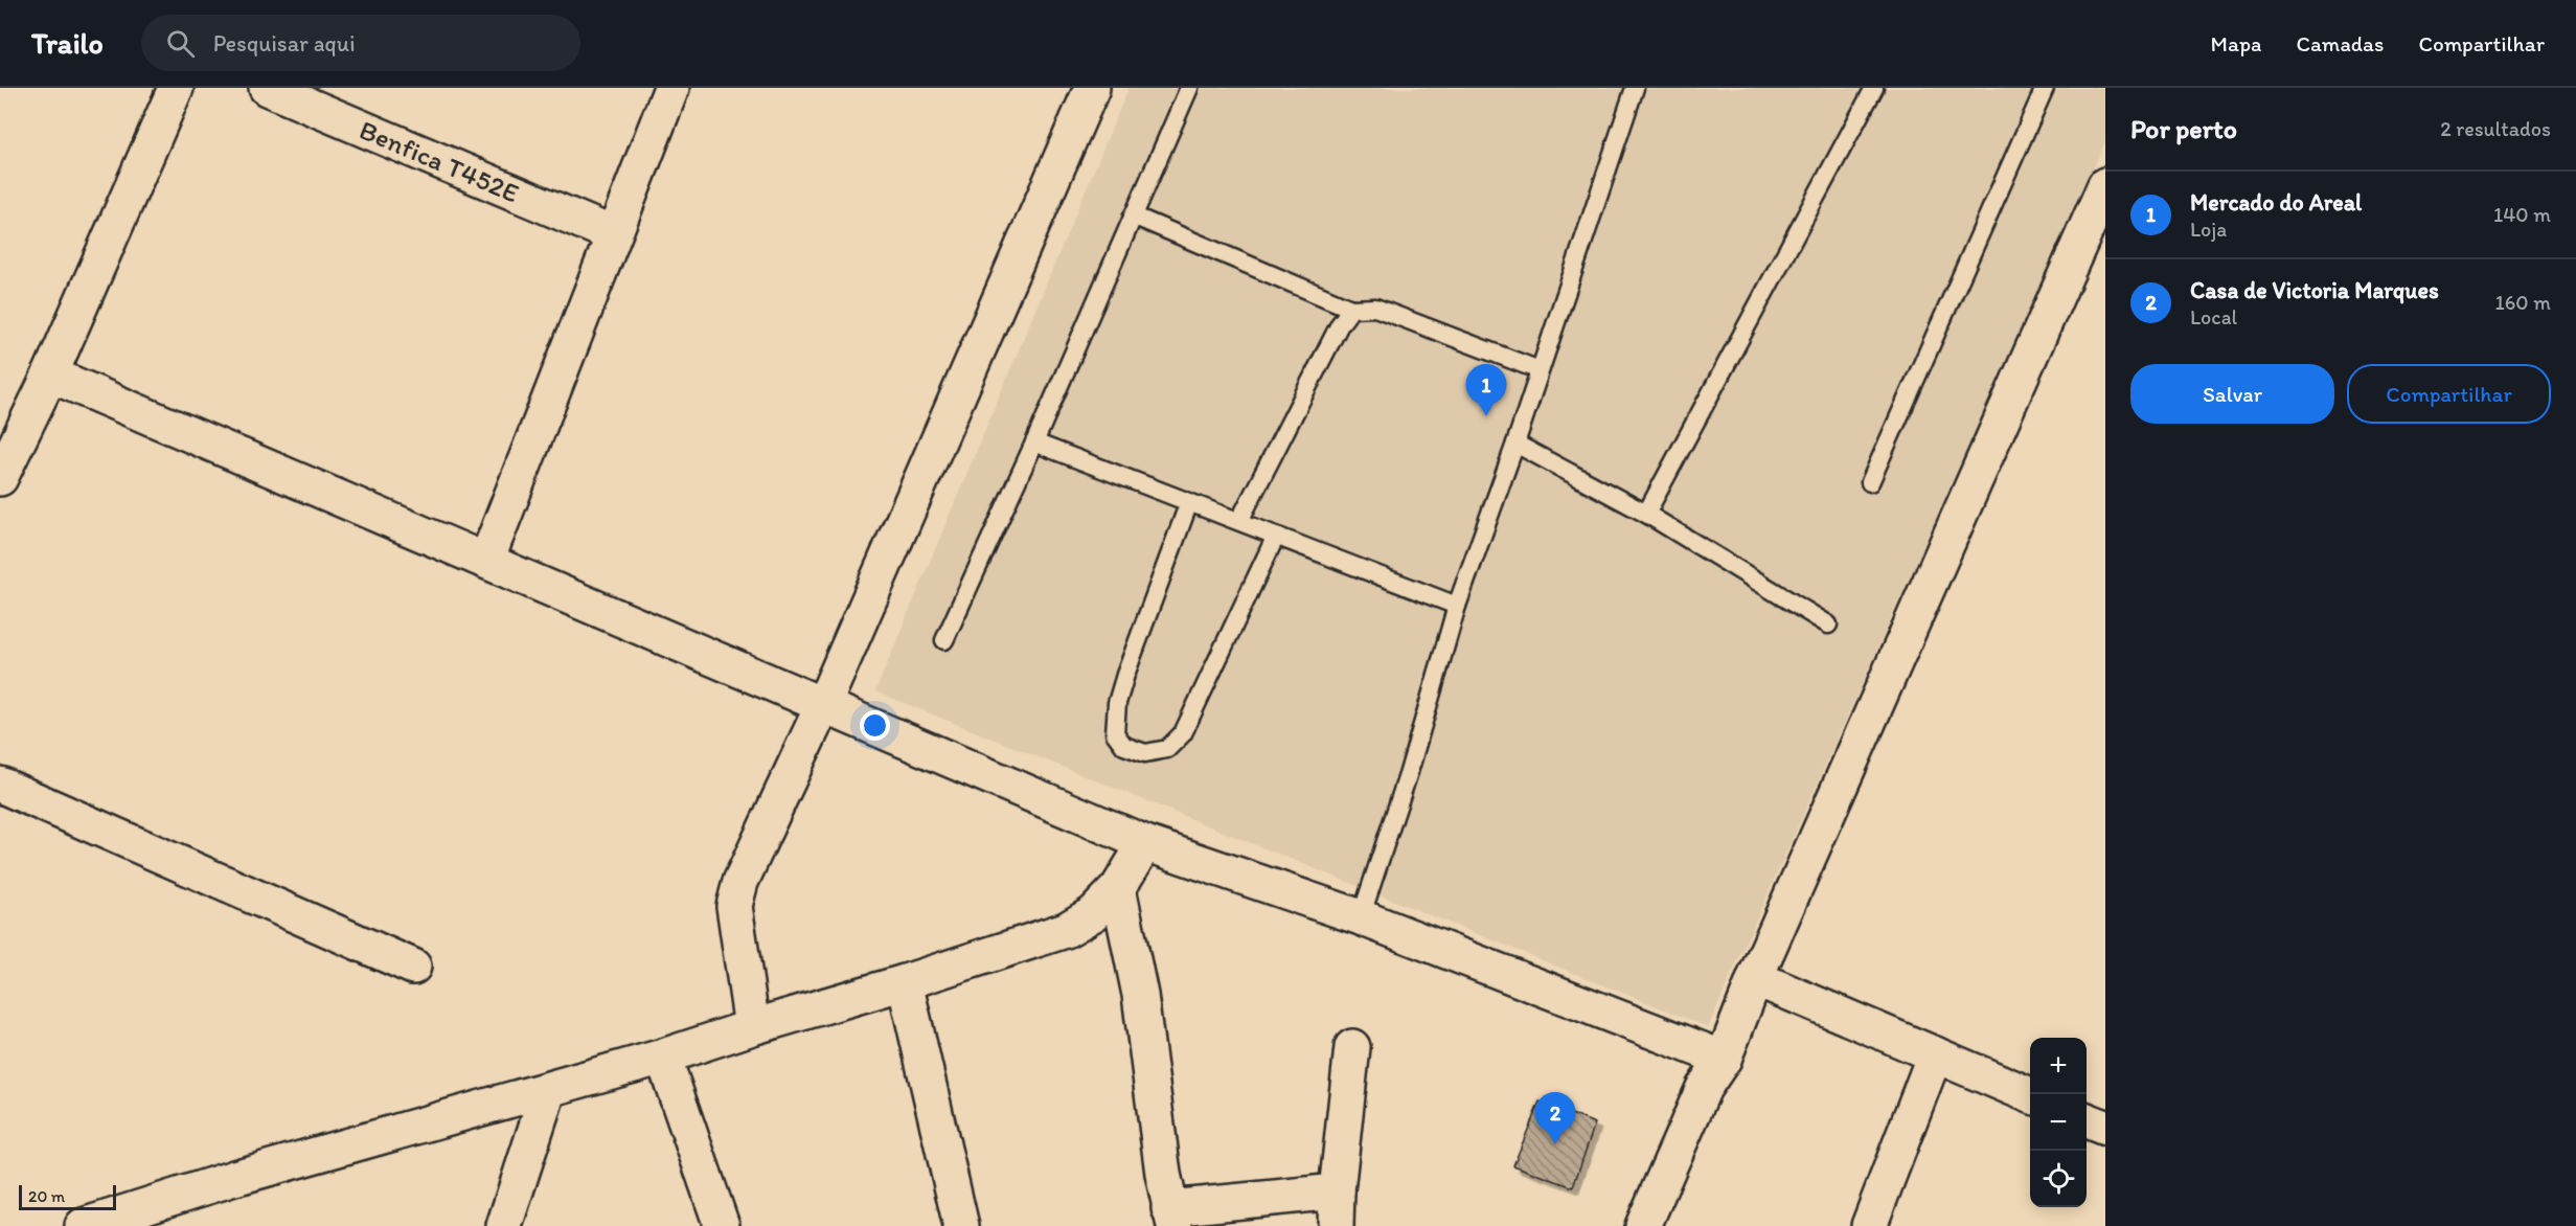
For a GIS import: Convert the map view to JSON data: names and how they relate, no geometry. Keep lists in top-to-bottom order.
{
  "streets": {
    "street": ["Benfica T452E"]
  },
  "scale_bar": "20 m",
  "page": {
    "header": "Trailo",
    "search": "Pesquisar aqui",
    "nav": ["Mapa", "Camadas", "Compartilhar"],
    "heading": ["Por perto", "2 resultados"],
    "list": [
      {
        "mark": "1",
        "name": "Mercado do Areal",
        "note": "Loja",
        "value": "140 m"
      },
      {
        "mark": "2",
        "name": "Casa de Victoria Marques",
        "note": "Local",
        "value": "160 m"
      }
    ],
    "buttons": ["Salvar", "Compartilhar"],
    "pins": ["1", "2"],
    "map_buttons": ["+", "−"],
    "scale": "20 m"
  }
}
